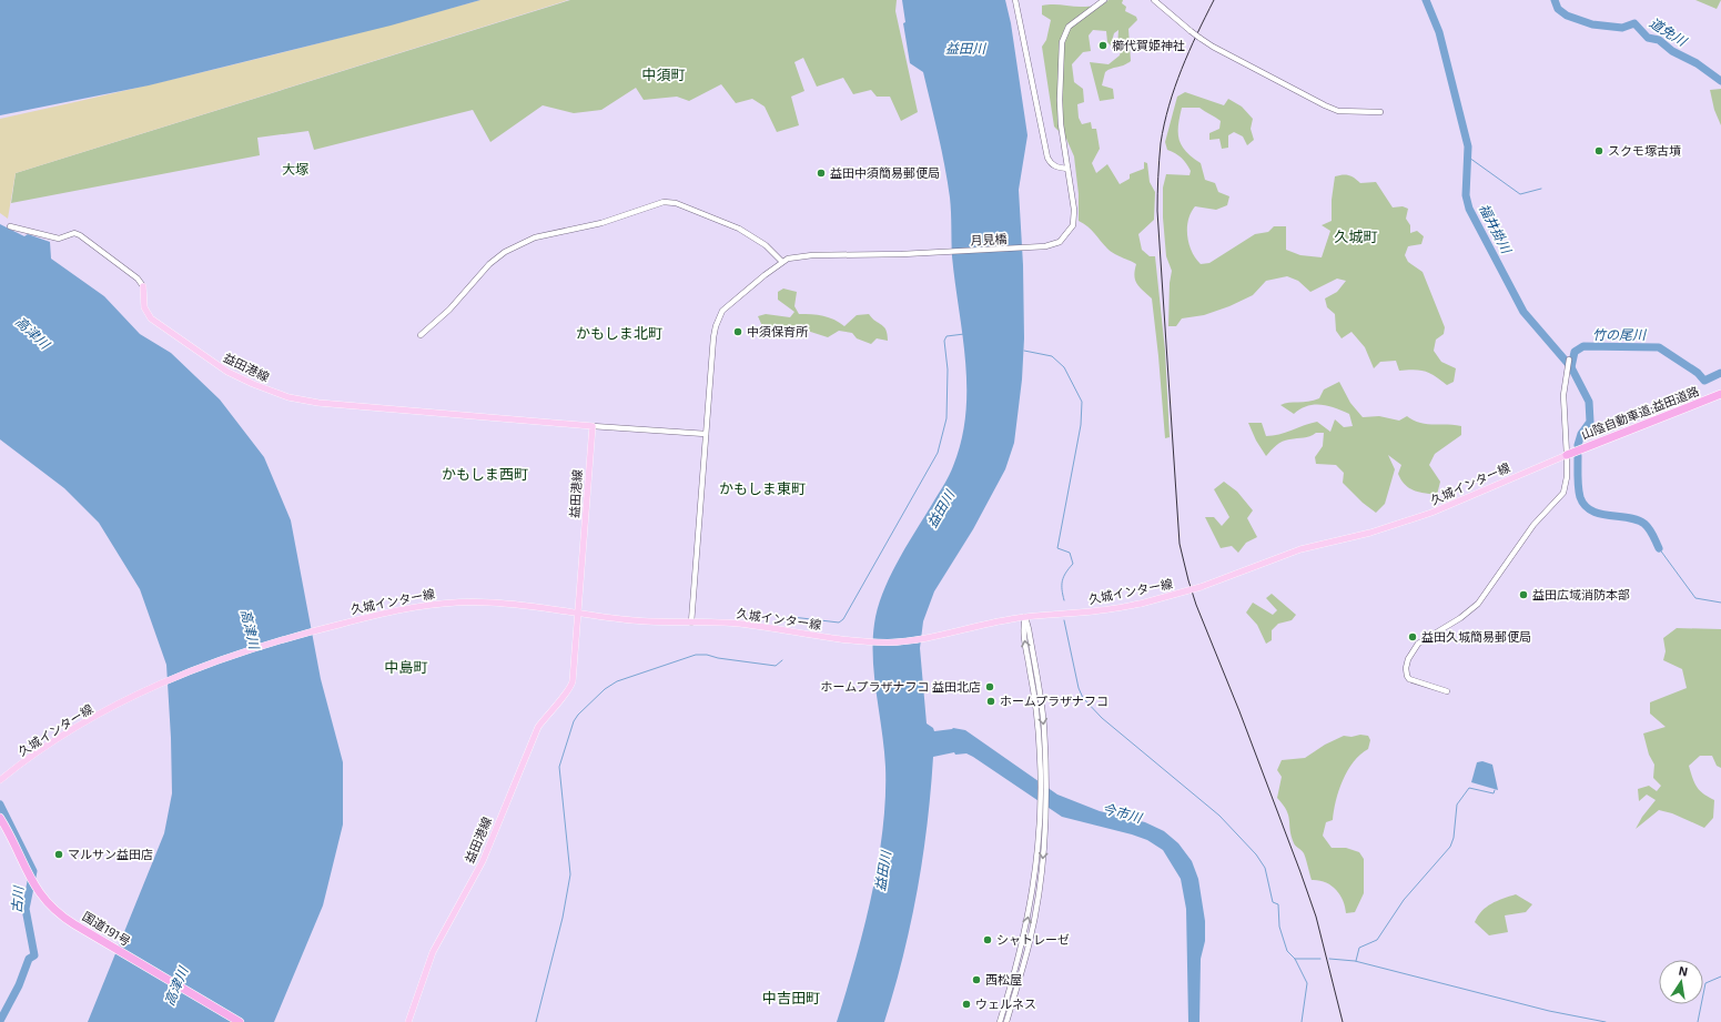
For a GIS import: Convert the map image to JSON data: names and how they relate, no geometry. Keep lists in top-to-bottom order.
{
  "streets": {
    "highway": ["山陰自動車道;益田道路", "国道191号"],
    "main road": ["益田港線", "久城インター線"],
    "street": ["月見橋"]
  },
  "crossings": [
    ["益田港線", "久城インター線"],
    ["山陰自動車道;益田道路", "久城インター線"]
  ],
  "districts": [
    "中須町",
    "大塚",
    "久城町",
    "かもしま北町",
    "かもしま西町",
    "かもしま東町",
    "中島町",
    "中吉田町"
  ],
  "water": [
    "道免川",
    "益田川",
    "福井掛川",
    "高津川",
    "竹の尾川",
    "今市川",
    "古川"
  ],
  "places": [
    "櫛代賀姫神社",
    "スクモ塚古墳",
    "益田中須簡易郵便局",
    "中須保育所",
    "益田広域消防本部",
    "益田久城簡易郵便局",
    "ホームプラザナフコ 益田北店",
    "ホームプラザナフコ",
    "マルサン益田店",
    "シャトレーゼ",
    "西松屋",
    "ウェルネス"
  ],
  "north": "top"
}
